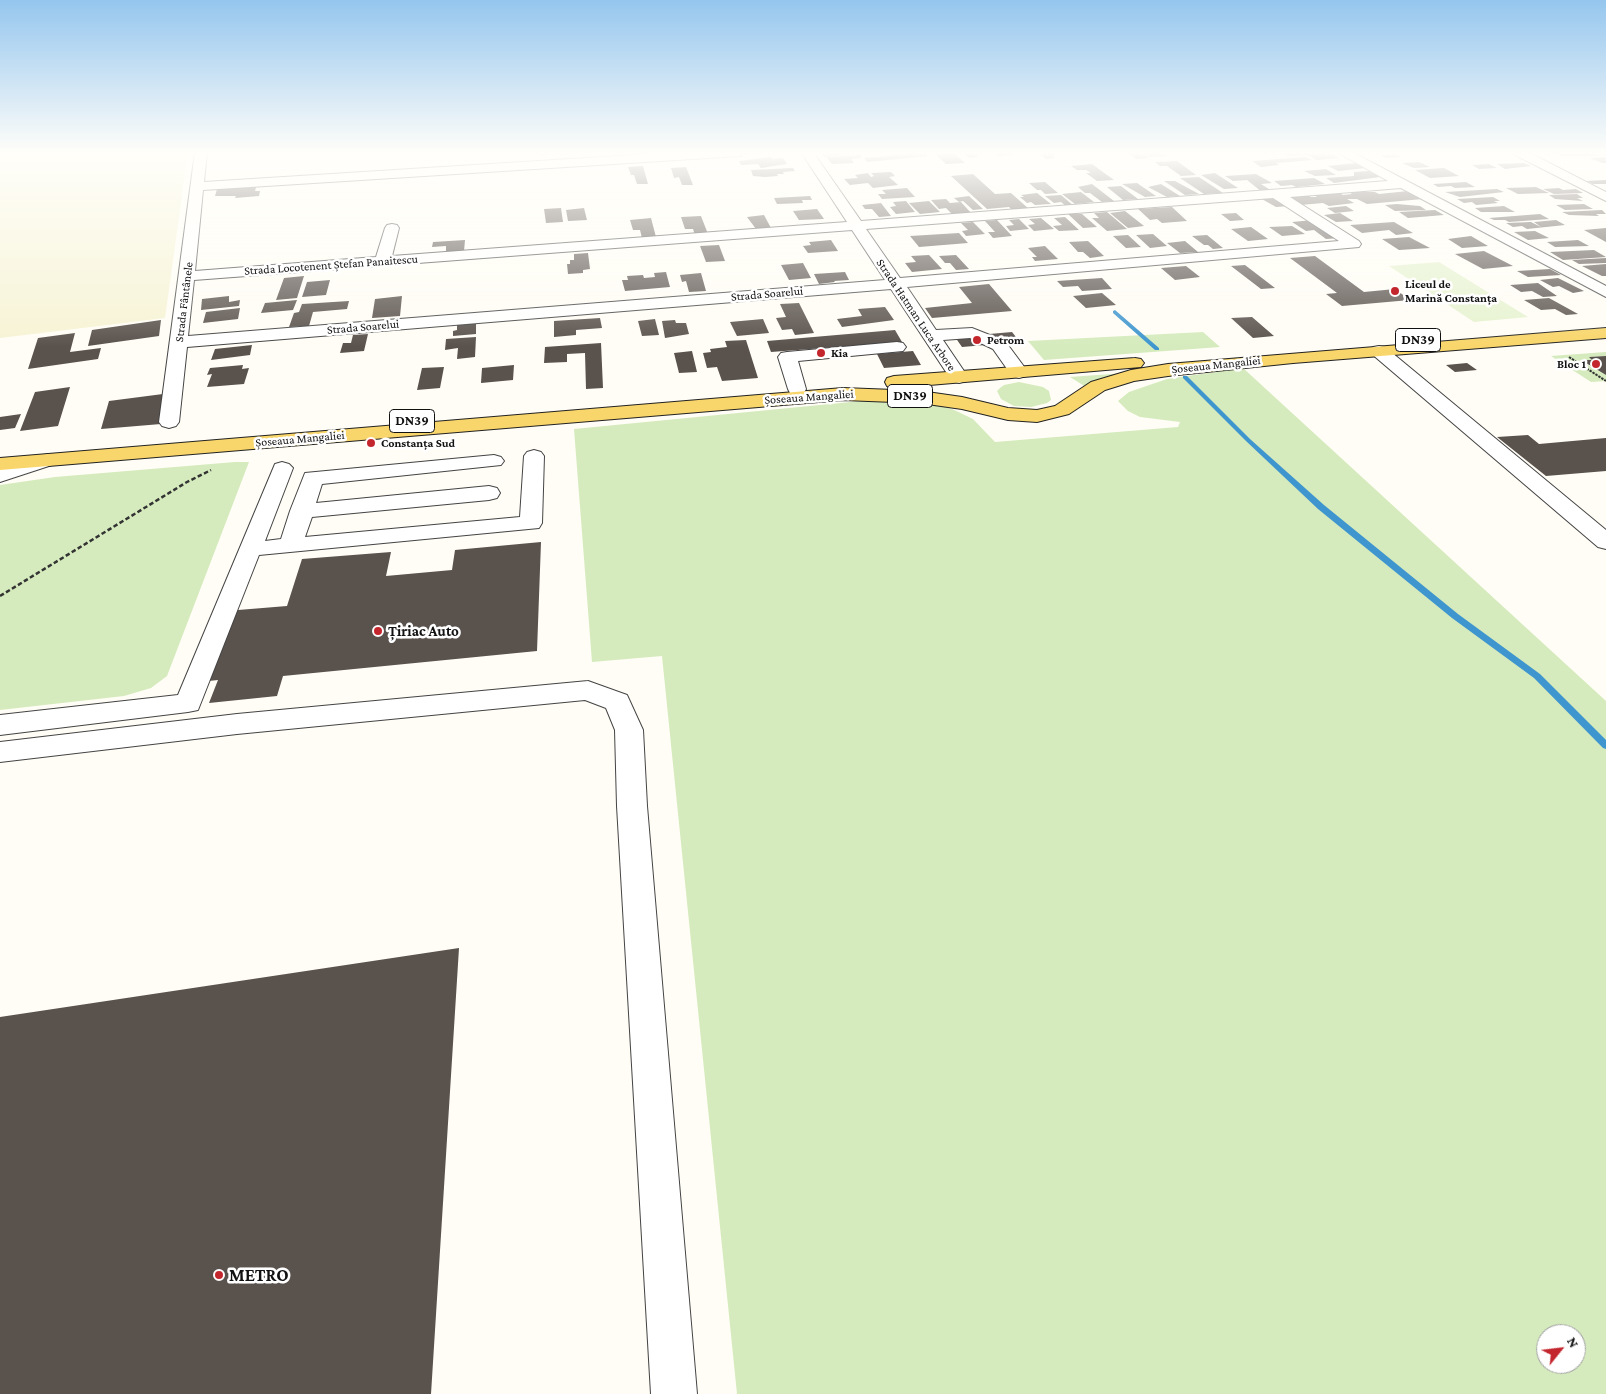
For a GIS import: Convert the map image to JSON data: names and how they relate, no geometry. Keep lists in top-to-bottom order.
{
  "streets": {
    "main road": ["DN39", "Șoseaua Mangaliei"],
    "street": [
      "Strada Locotenent Ștefan Panaitescu",
      "Strada Soarelui",
      "Strada Fântânele",
      "Strada Hatman Luca Arbore"
    ]
  },
  "crossings": [
    ["Strada Locotenent Ștefan Panaitescu", "Strada Fântânele"],
    ["Strada Locotenent Ștefan Panaitescu", "Strada Hatman Luca Arbore"],
    ["Strada Soarelui", "Strada Fântânele"],
    ["Strada Soarelui", "Strada Hatman Luca Arbore"],
    ["Strada Hatman Luca Arbore", "DN39"],
    ["Strada Hatman Luca Arbore", "Șoseaua Mangaliei"],
    ["DN39", "Șoseaua Mangaliei"]
  ],
  "places": [
    "Liceul de Marină Constanța",
    "Petrom",
    "Kia",
    "Bloc 1",
    "Constanța Sud",
    "Țiriac Auto",
    "METRO"
  ],
  "north": "top right"
}
